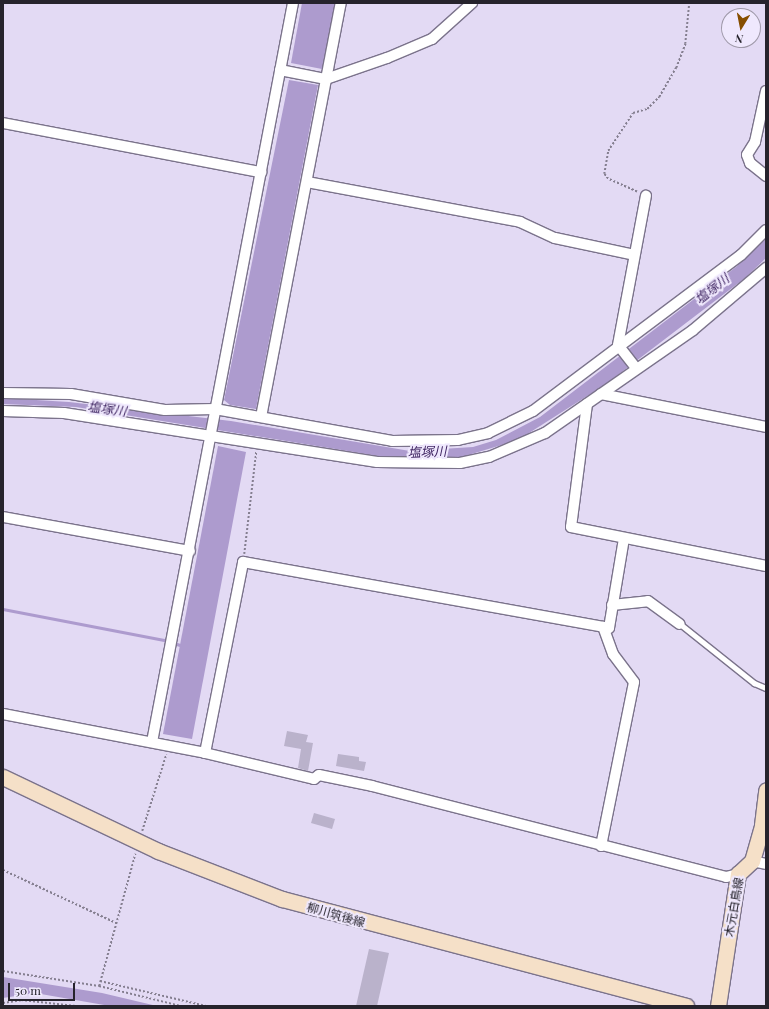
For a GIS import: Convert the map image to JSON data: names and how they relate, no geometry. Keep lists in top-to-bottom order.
{
  "streets": {
    "main road": ["木元白鳥線", "柳川筑後線"]
  },
  "water": ["塩塚川"],
  "scale_bar": "50 m",
  "north": "bottom"
}
